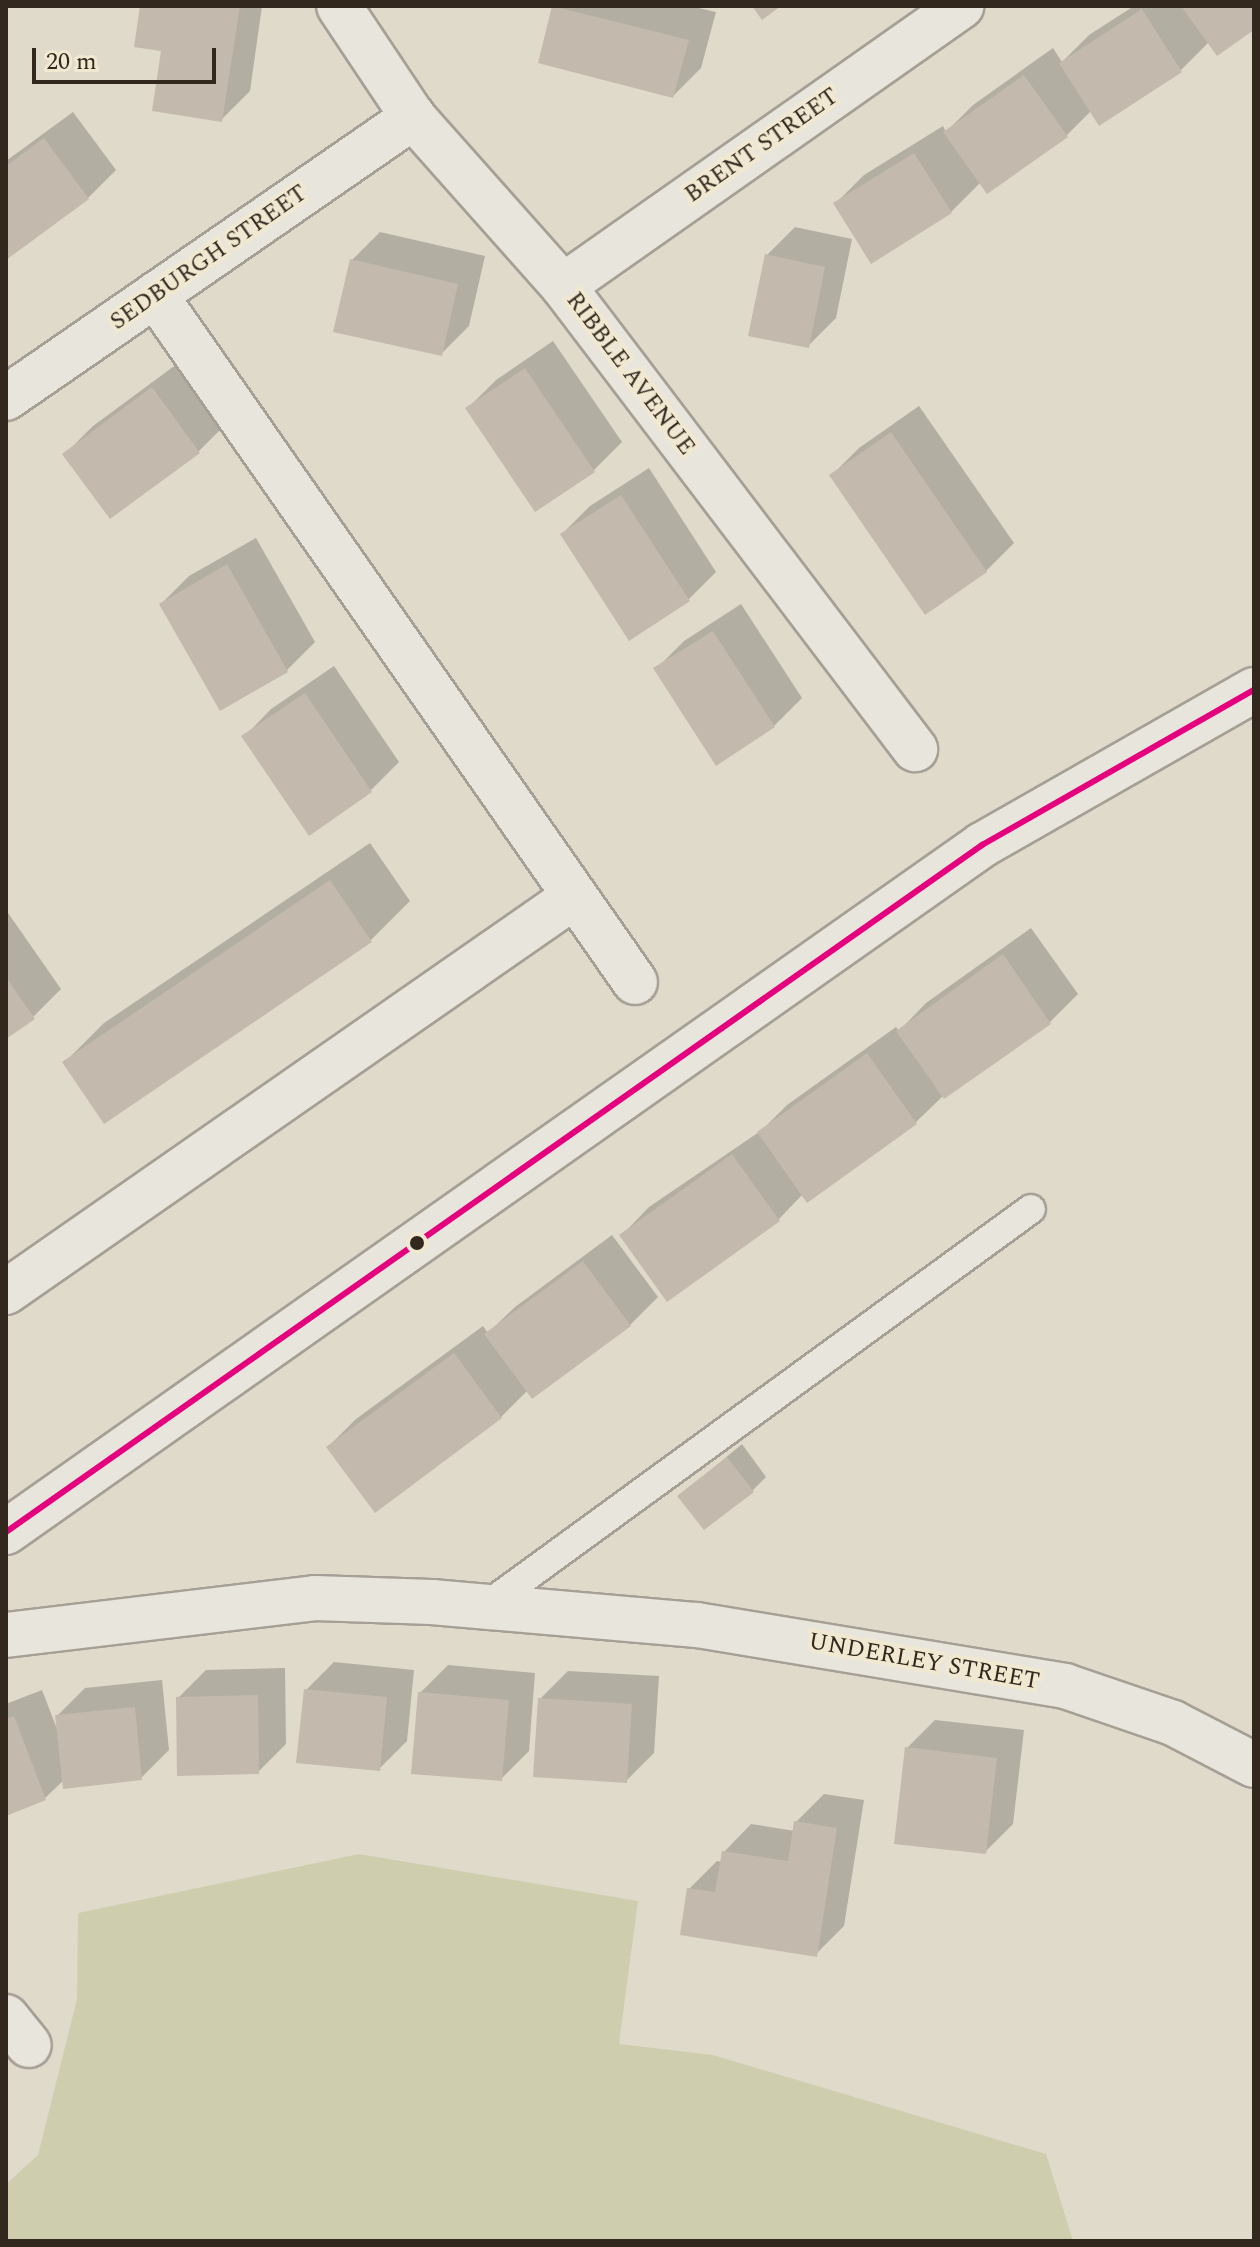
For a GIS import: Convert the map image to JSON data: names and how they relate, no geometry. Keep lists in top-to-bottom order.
{
  "streets": {
    "street": [
      "BRENT STREET",
      "SEDBURGH STREET",
      "RIBBLE AVENUE",
      "UNDERLEY STREET"
    ]
  },
  "crossings": [
    ["BRENT STREET", "RIBBLE AVENUE"],
    ["SEDBURGH STREET", "RIBBLE AVENUE"]
  ],
  "scale_bar": "20 m"
}
